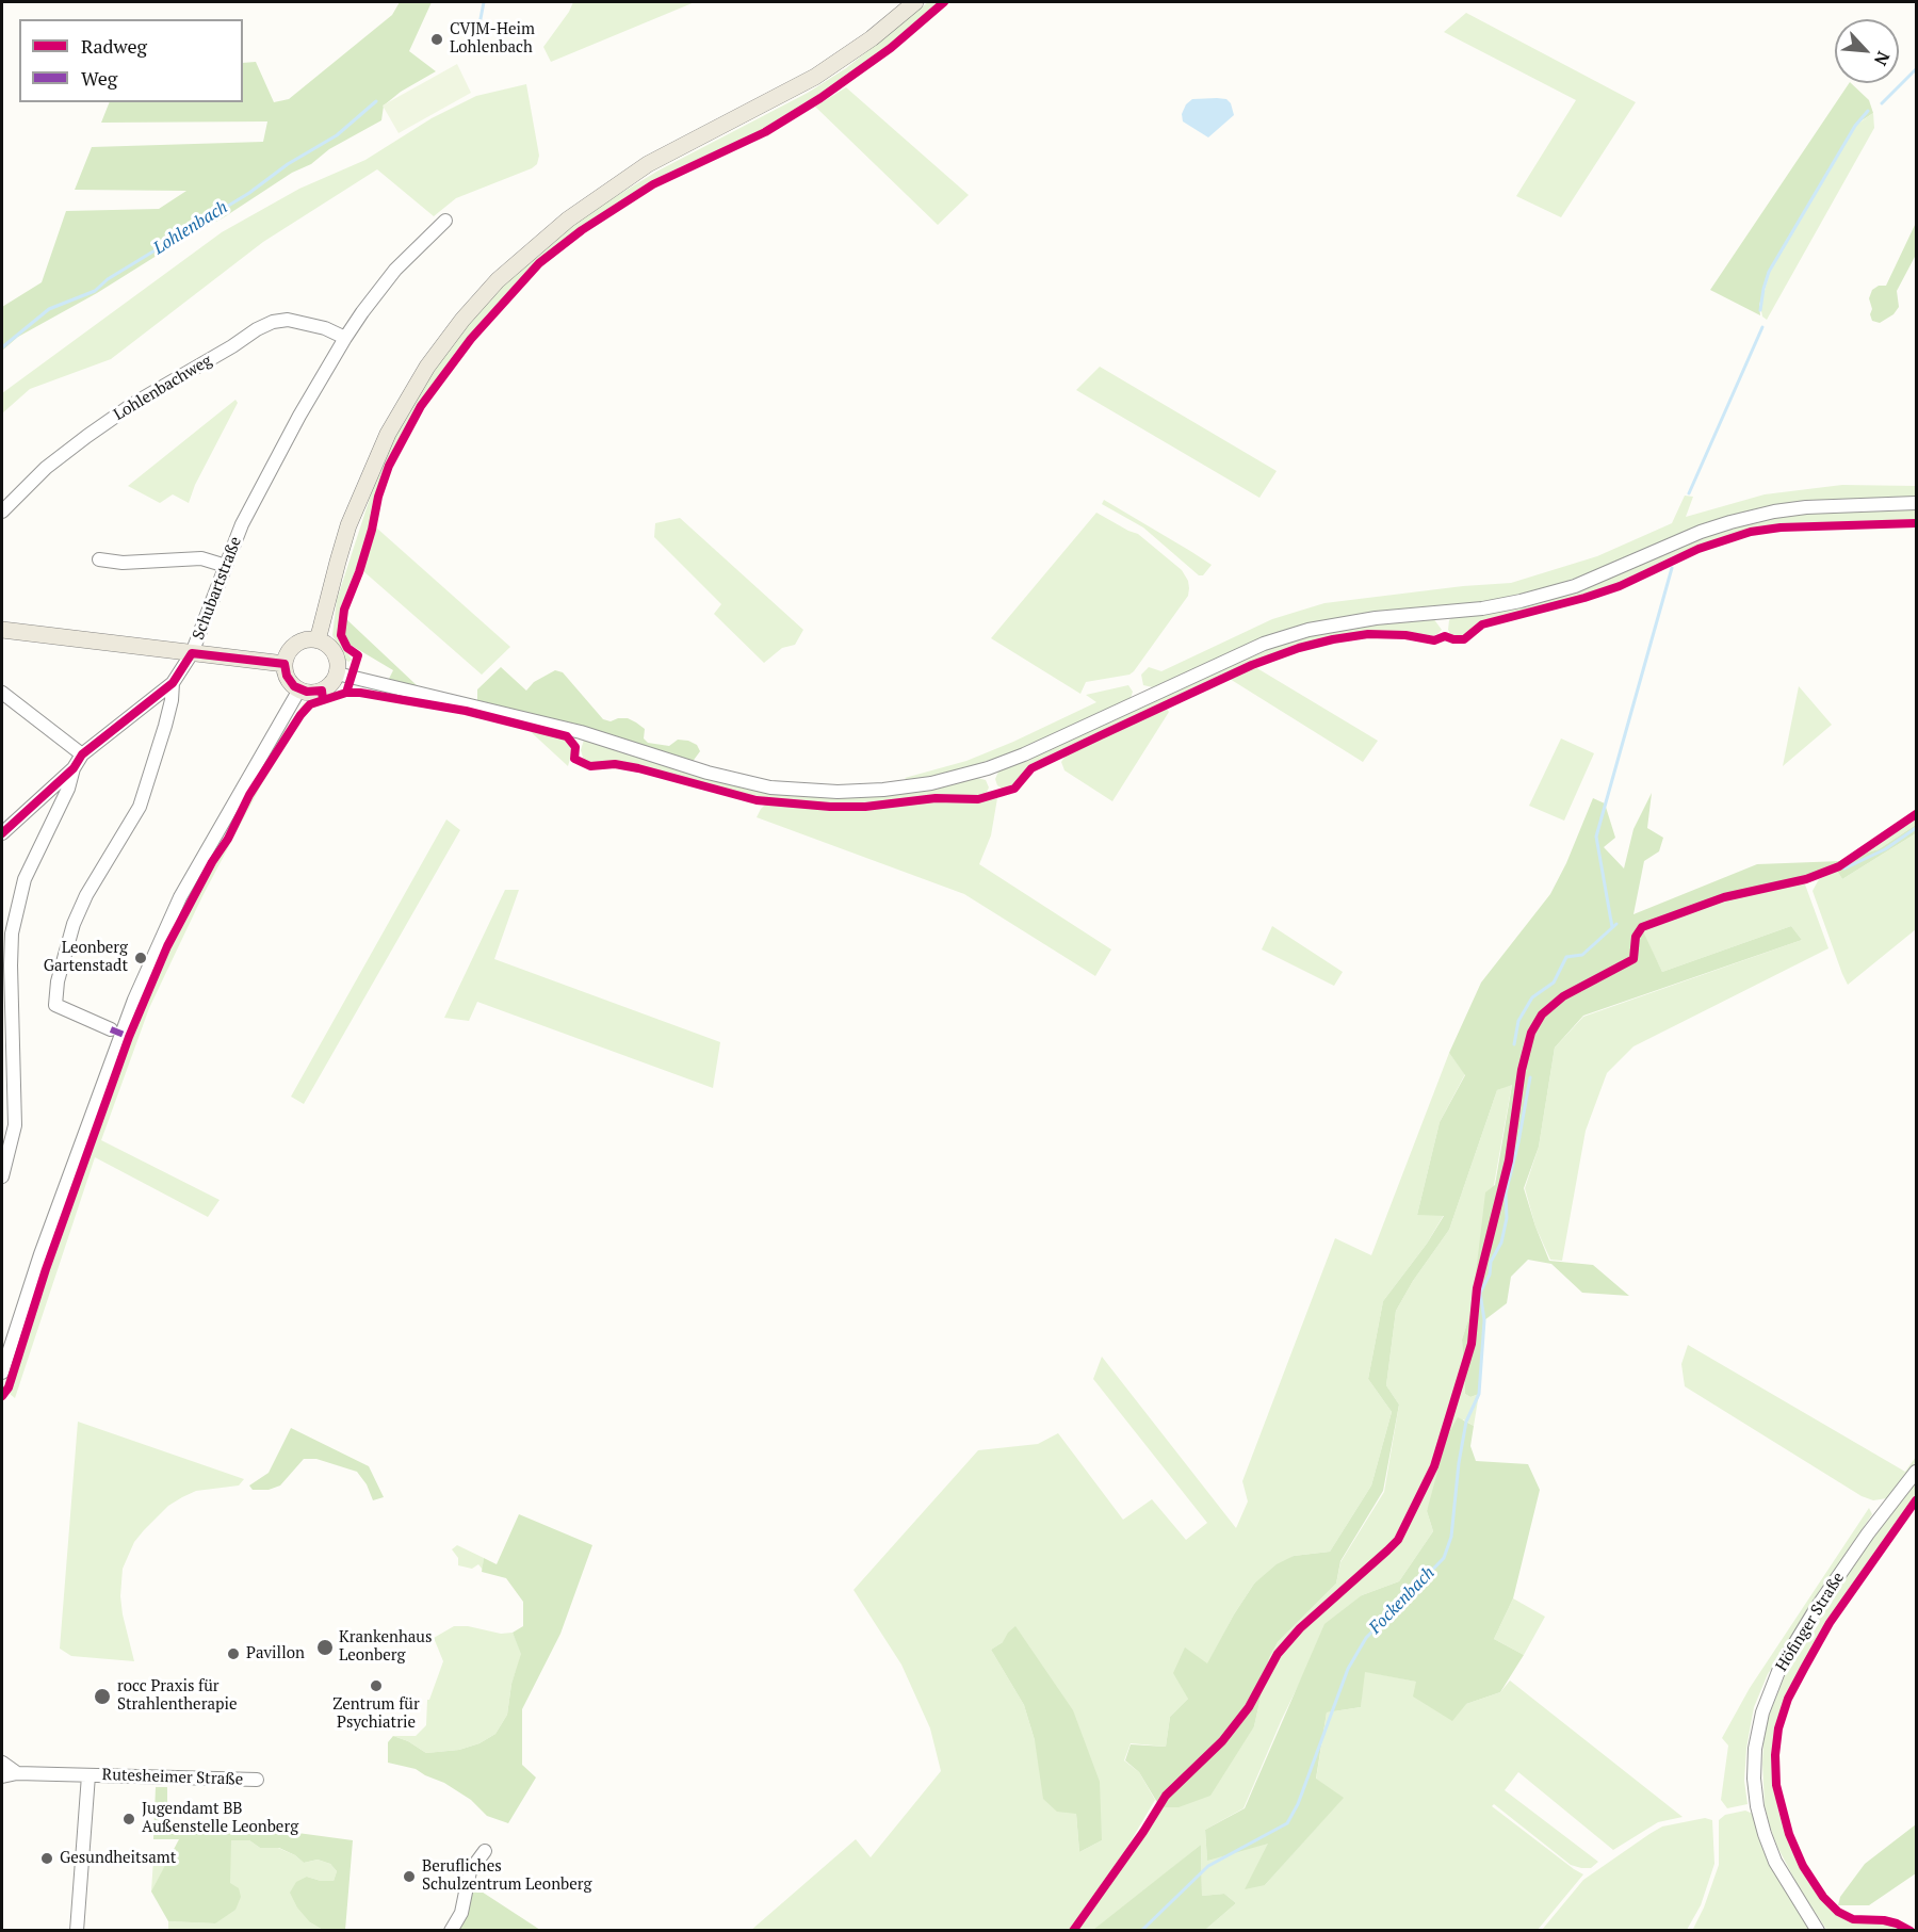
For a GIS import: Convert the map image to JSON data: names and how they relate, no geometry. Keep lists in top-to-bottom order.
{
  "streets": {
    "street": [
      "Lohlenbachweg",
      "Schubartstraße",
      "Höfinger Straße",
      "Rutesheimer Straße"
    ]
  },
  "crossings": [
    ["Lohlenbachweg", "Schubartstraße"]
  ],
  "water": ["Lohlenbach", "Fockenbach"],
  "places": [
    "CVJM-Heim Lohlenbach",
    "Leonberg Gartenstadt",
    "Krankenhaus Leonberg",
    "Pavillon",
    "Zentrum für Psychiatrie",
    "rocc Praxis für Strahlentherapie",
    "Jugendamt BB Außenstelle Leonberg",
    "Gesundheitsamt",
    "Berufliches Schulzentrum Leonberg"
  ],
  "legend": ["Radweg", "Weg"],
  "north": "bottom right"
}
